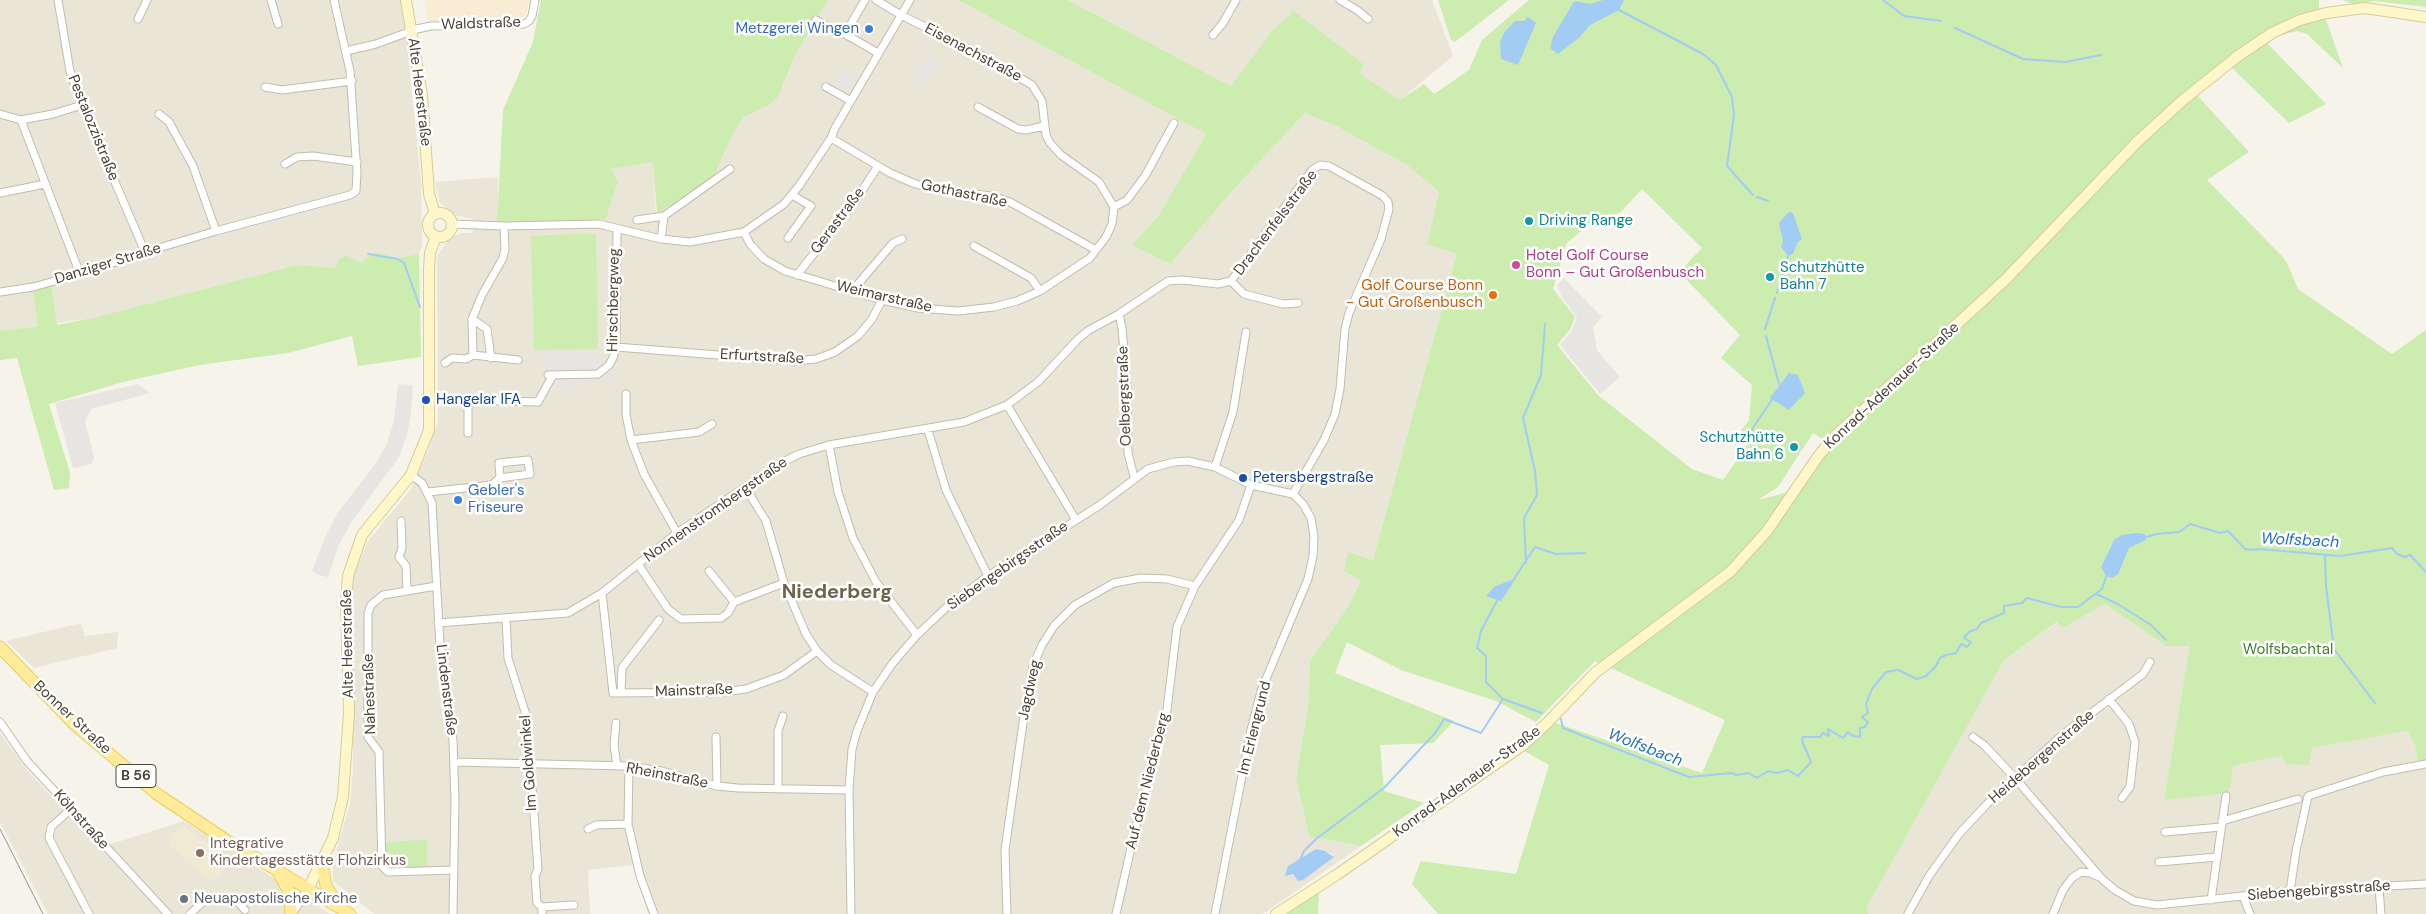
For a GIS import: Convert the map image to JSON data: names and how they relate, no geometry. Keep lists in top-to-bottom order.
{
  "streets": {
    "main road": ["Bonner Straße", "B 56"],
    "street": [
      "Waldstraße",
      "Eisenachstraße",
      "Alte Heerstraße",
      "Pestalozzistraße",
      "Gothastraße",
      "Gerastraße",
      "Drachenfelsstraße",
      "Danziger Straße",
      "Weimarstraße",
      "Hirschbergweg",
      "Erfurtstraße",
      "Konrad-Adenauer-Straße",
      "Oelbergstraße",
      "Nonnenstrombergstraße",
      "Siebengebirgsstraße",
      "Lindenstraße",
      "Jagdweg",
      "Mainstraße",
      "Nahestraße",
      "Im Erlengrund",
      "Heidebergenstraße",
      "Im Goldwinkel",
      "Rheinstraße",
      "Auf dem Niederberg",
      "Kölnstraße"
    ]
  },
  "crossings": [
    ["Waldstraße", "Alte Heerstraße"],
    ["Eisenachstraße", "Weimarstraße"],
    ["Alte Heerstraße", "Bonner Straße"],
    ["Pestalozzistraße", "Danziger Straße"],
    ["Gothastraße", "Gerastraße"],
    ["Gothastraße", "Weimarstraße"],
    ["Gerastraße", "Weimarstraße"],
    ["Drachenfelsstraße", "Oelbergstraße"],
    ["Drachenfelsstraße", "Nonnenstrombergstraße"],
    ["Drachenfelsstraße", "Siebengebirgsstraße"],
    ["Drachenfelsstraße", "Im Erlengrund"],
    ["Weimarstraße", "Erfurtstraße"],
    ["Hirschbergweg", "Erfurtstraße"],
    ["Oelbergstraße", "Nonnenstrombergstraße"],
    ["Oelbergstraße", "Siebengebirgsstraße"],
    ["Nonnenstrombergstraße", "Lindenstraße"],
    ["Nonnenstrombergstraße", "Im Goldwinkel"],
    ["Siebengebirgsstraße", "Im Erlengrund"],
    ["Siebengebirgsstraße", "Heidebergenstraße"],
    ["Siebengebirgsstraße", "Rheinstraße"],
    ["Siebengebirgsstraße", "Auf dem Niederberg"],
    ["Lindenstraße", "Nahestraße"],
    ["Lindenstraße", "Rheinstraße"],
    ["Jagdweg", "Auf dem Niederberg"],
    ["Im Goldwinkel", "Rheinstraße"]
  ],
  "districts": ["Niederberg"],
  "water": ["Wolfsbach"],
  "parks": ["Wolfsbachtal"],
  "places": [
    "Metzgerei Wingen",
    "Driving Range",
    "Hotel Golf Course Bonn – Gut Großenbusch",
    "Schutzhütte Bahn 7",
    "Golf Course Bonn - Gut Großenbusch",
    "Hangelar IFA",
    "Schutzhütte Bahn 6",
    "Petersbergstraße",
    "Gebler's Friseure",
    "Integrative Kindertagesstätte Flohzirkus",
    "Neuapostolische Kirche"
  ]
}
